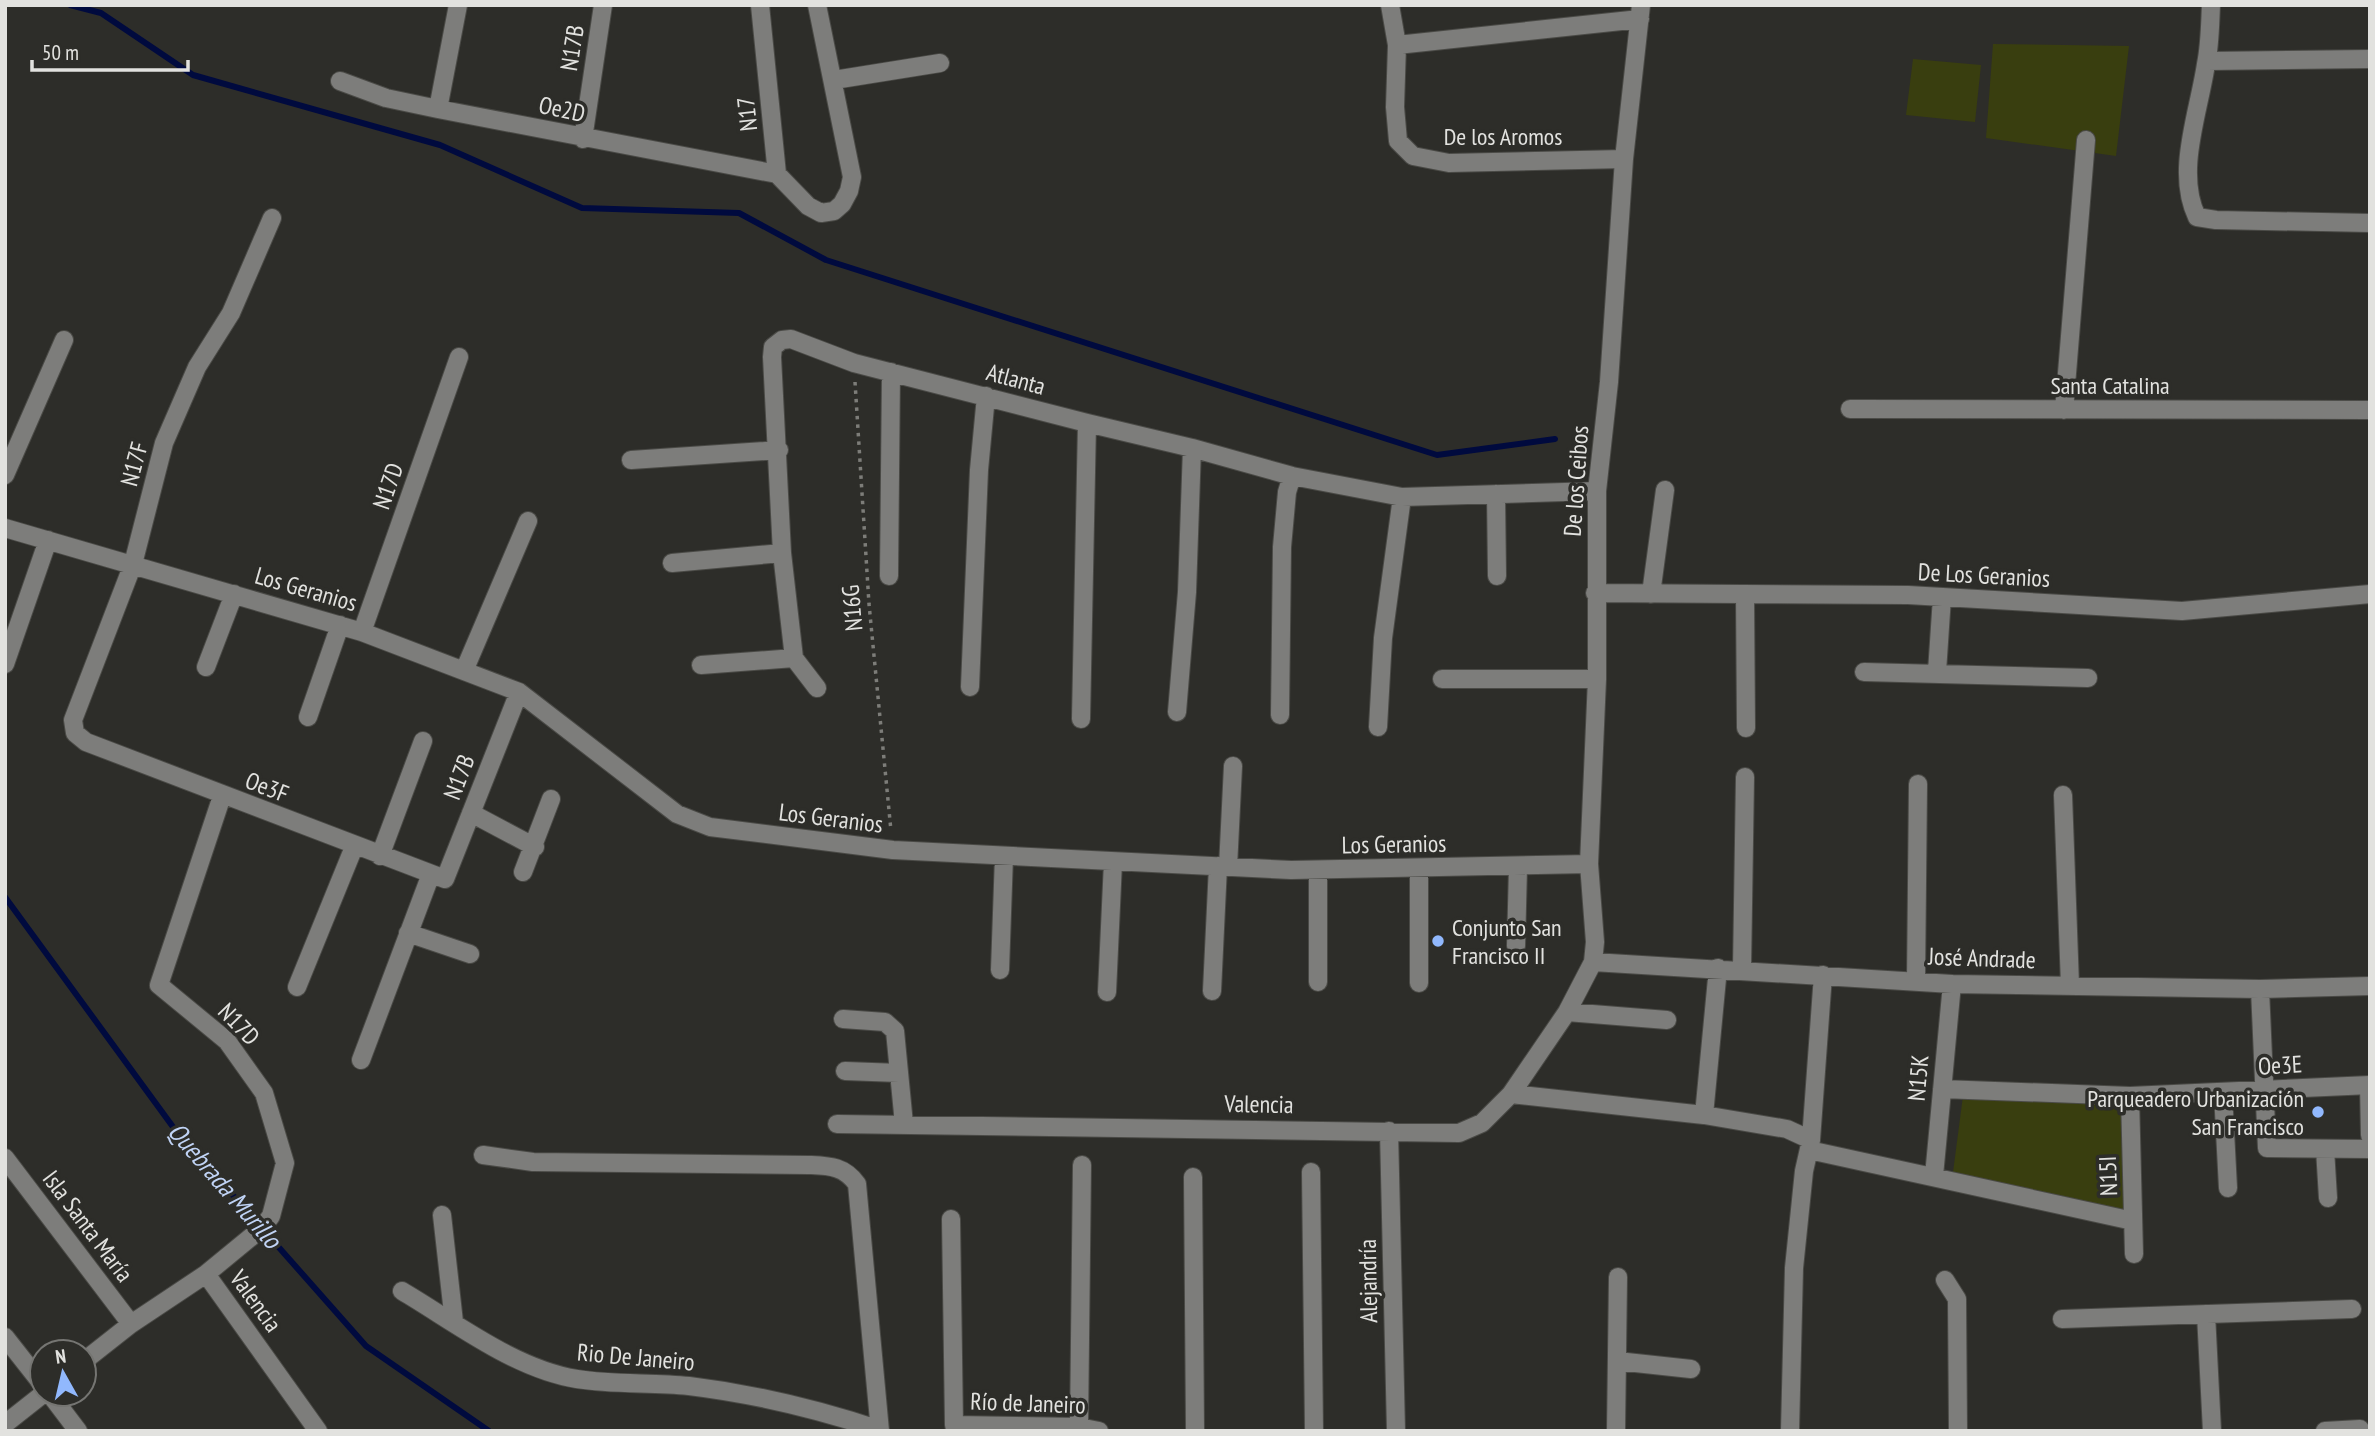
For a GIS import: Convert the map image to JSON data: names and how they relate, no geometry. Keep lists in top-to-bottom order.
{
  "streets": {
    "street": [
      "N17B",
      "Oe2D",
      "N17",
      "De los Aromos",
      "Atlanta",
      "Santa Catalina",
      "N17F",
      "De los Ceibos",
      "N17D",
      "De Los Geranios",
      "Los Geranios",
      "Oe3F",
      "José Andrade",
      "Oe3E",
      "N15K",
      "Valencia",
      "N15I",
      "Isla Santa María",
      "Alejandría",
      "Rio De Janeiro",
      "Río de Janeiro"
    ],
    "path": ["N16G"]
  },
  "crossings": [
    ["N17B", "Oe2D"],
    ["N17B", "Los Geranios"],
    ["N17B", "Oe3F"],
    ["Oe2D", "N17"],
    ["De los Aromos", "De los Ceibos"],
    ["Atlanta", "De los Ceibos"],
    ["Atlanta", "N16G"],
    ["N17F", "Los Geranios"],
    ["N17F", "Oe3F"],
    ["De los Ceibos", "De Los Geranios"],
    ["De los Ceibos", "Los Geranios"],
    ["De los Ceibos", "José Andrade"],
    ["De los Ceibos", "Valencia"],
    ["N17D", "Los Geranios"],
    ["N17D", "Oe3F"],
    ["N17D", "Valencia"],
    ["Los Geranios", "N16G"],
    ["José Andrade", "N15K"],
    ["José Andrade", "Valencia"],
    ["Oe3E", "N15K"],
    ["Oe3E", "N15I"],
    ["Valencia", "Isla Santa María"],
    ["Valencia", "Alejandría"]
  ],
  "water": ["Quebrada Murillo"],
  "places": ["Conjunto San Francisco II", "Parqueadero Urbanización San Francisco"],
  "scale_bar": "50 m",
  "north": "top"
}
